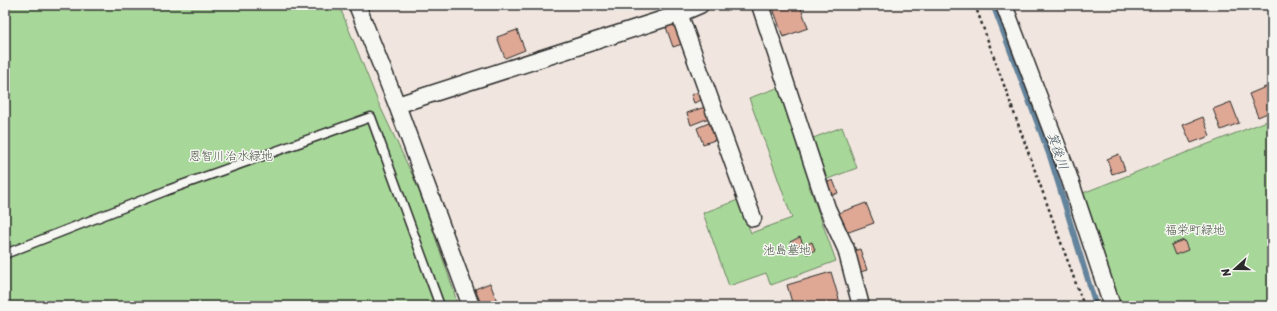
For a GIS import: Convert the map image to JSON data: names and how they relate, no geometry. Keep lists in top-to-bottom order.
{
  "water": ["箕後川"],
  "parks": ["恩智川治水緑地", "福栄町緑地", "池島墓地"],
  "north": "left"
}
